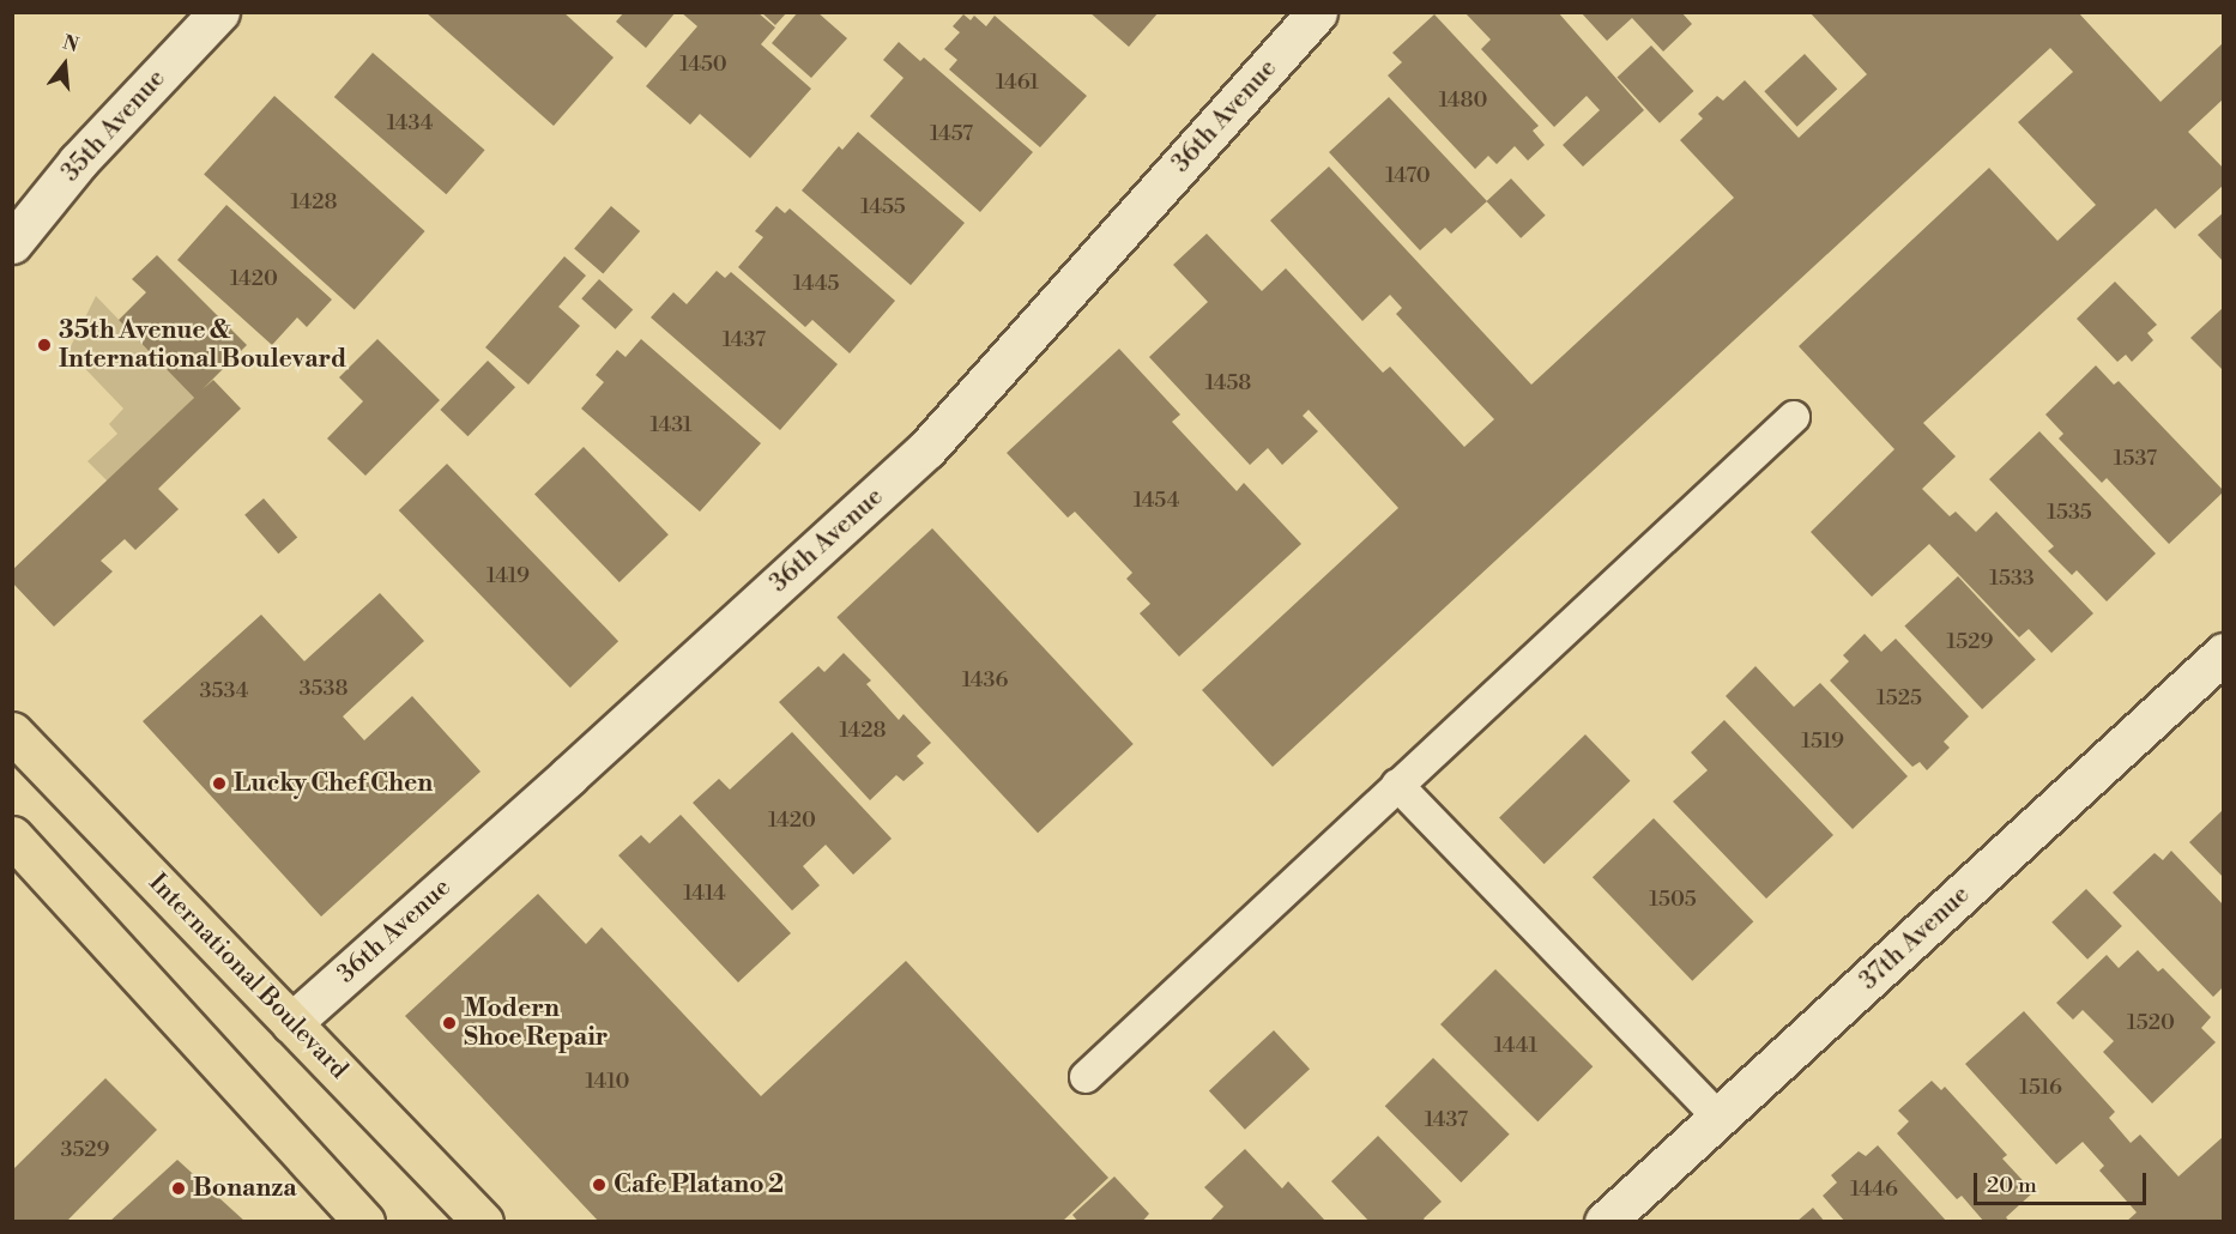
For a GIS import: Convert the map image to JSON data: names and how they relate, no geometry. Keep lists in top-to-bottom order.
{
  "streets": {
    "main road": ["International Boulevard"],
    "street": ["36th Avenue", "35th Avenue", "37th Avenue"]
  },
  "crossings": [
    ["36th Avenue", "International Boulevard"]
  ],
  "places": [
    "35th Avenue & International Boulevard",
    "Lucky Chef Chen",
    "Modern Shoe Repair",
    "Cafe Platano 2",
    "Bonanza"
  ],
  "house_numbers": [
    "1450",
    "1461",
    "1480",
    "1434",
    "1457",
    "1470",
    "1428",
    "1455",
    "1420",
    "1445",
    "1437",
    "1458",
    "1431",
    "1537",
    "1454",
    "1535",
    "1419",
    "1533",
    "1529",
    "1436",
    "3538",
    "3534",
    "1525",
    "1428",
    "1519",
    "1420",
    "1414",
    "1505",
    "1520",
    "1441",
    "1410",
    "1516",
    "1437",
    "3529",
    "1446"
  ],
  "scale_bar": "20 m",
  "north": "top"
}
